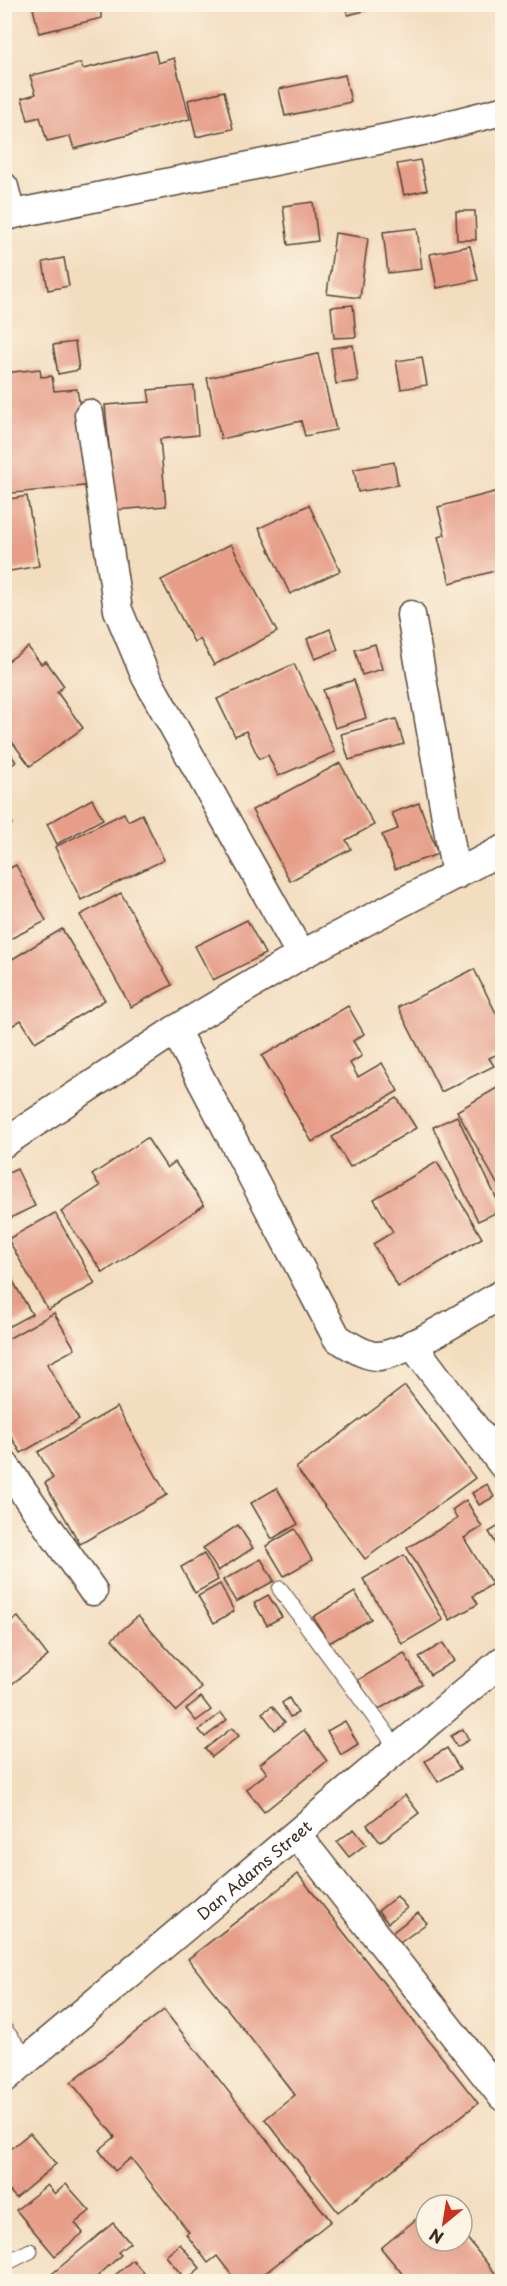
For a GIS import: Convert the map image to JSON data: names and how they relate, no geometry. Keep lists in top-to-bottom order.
{
  "streets": {
    "street": ["Dan Adams Street"]
  },
  "north": "bottom left"
}
